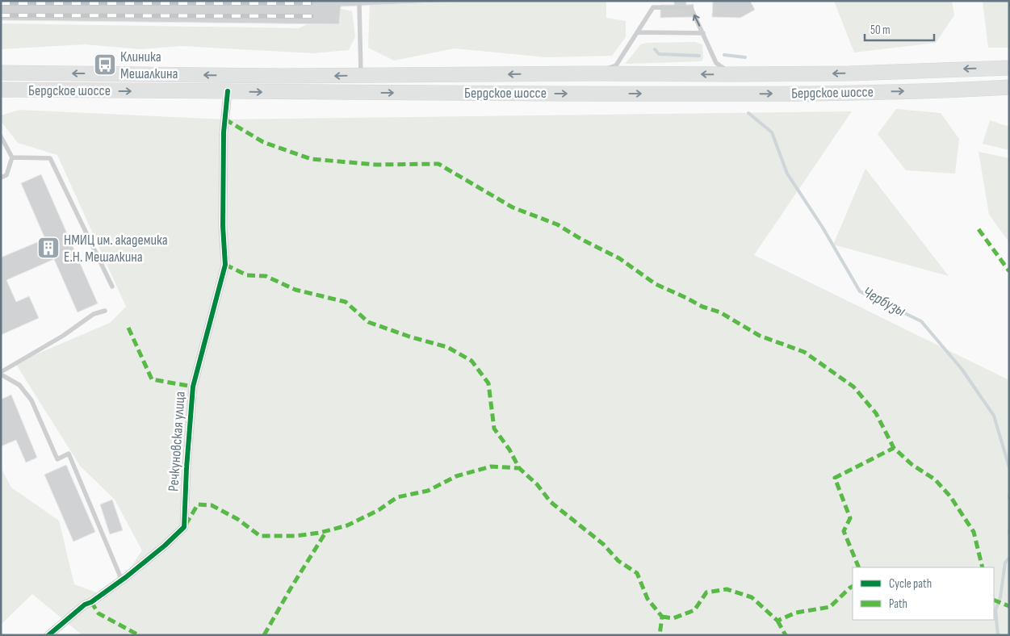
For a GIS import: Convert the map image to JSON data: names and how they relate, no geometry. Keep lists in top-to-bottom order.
{
  "streets": {
    "highway": ["Бердское шоссе"],
    "street": ["Речкуновская улица"]
  },
  "crossings": [
    ["Бердское шоссе", "Речкуновская улица"]
  ],
  "water": ["Чербузы"],
  "places": {
    "bus stop": ["Клиника Мешалкина"],
    "building": ["НМИЦ им. академика Е.Н. Мешалкина"]
  },
  "legend": ["Cycle path", "Path"],
  "scale_bar": "50 m"
}
